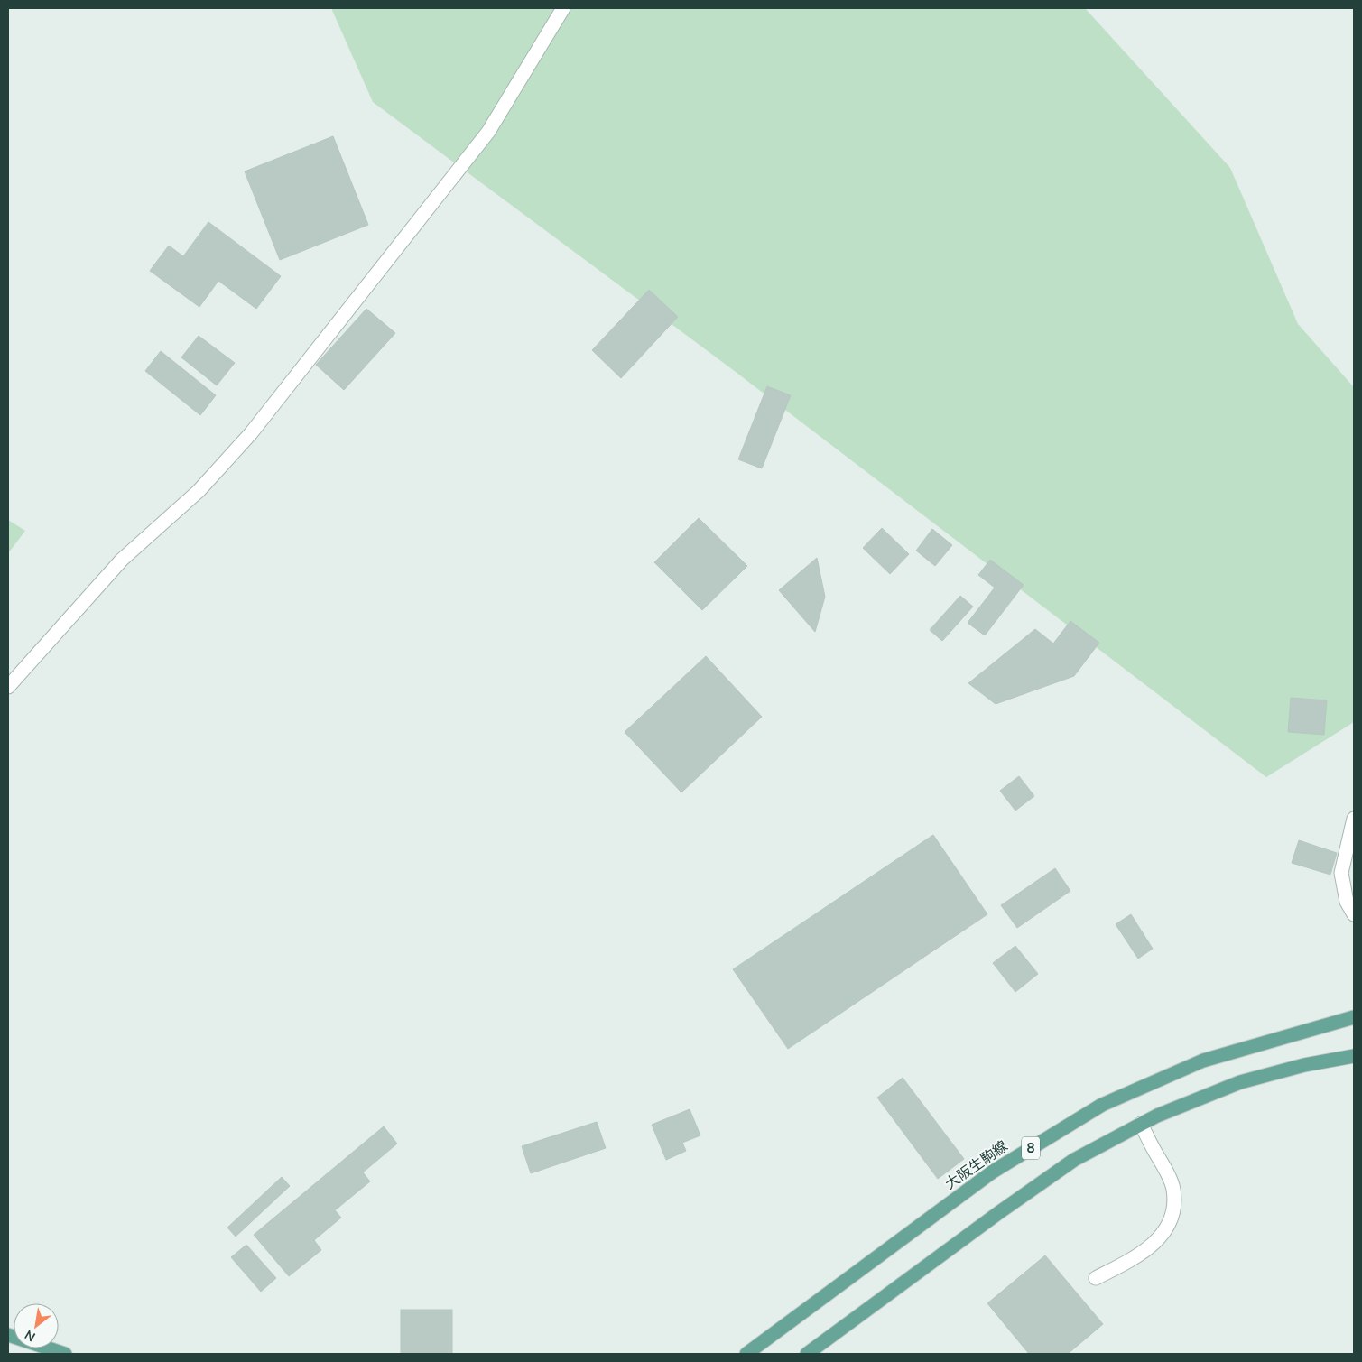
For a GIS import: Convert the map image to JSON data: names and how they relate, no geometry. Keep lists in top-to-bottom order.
{
  "streets": {
    "main road": ["8", "大阪生駒線"]
  },
  "north": "bottom left"
}
